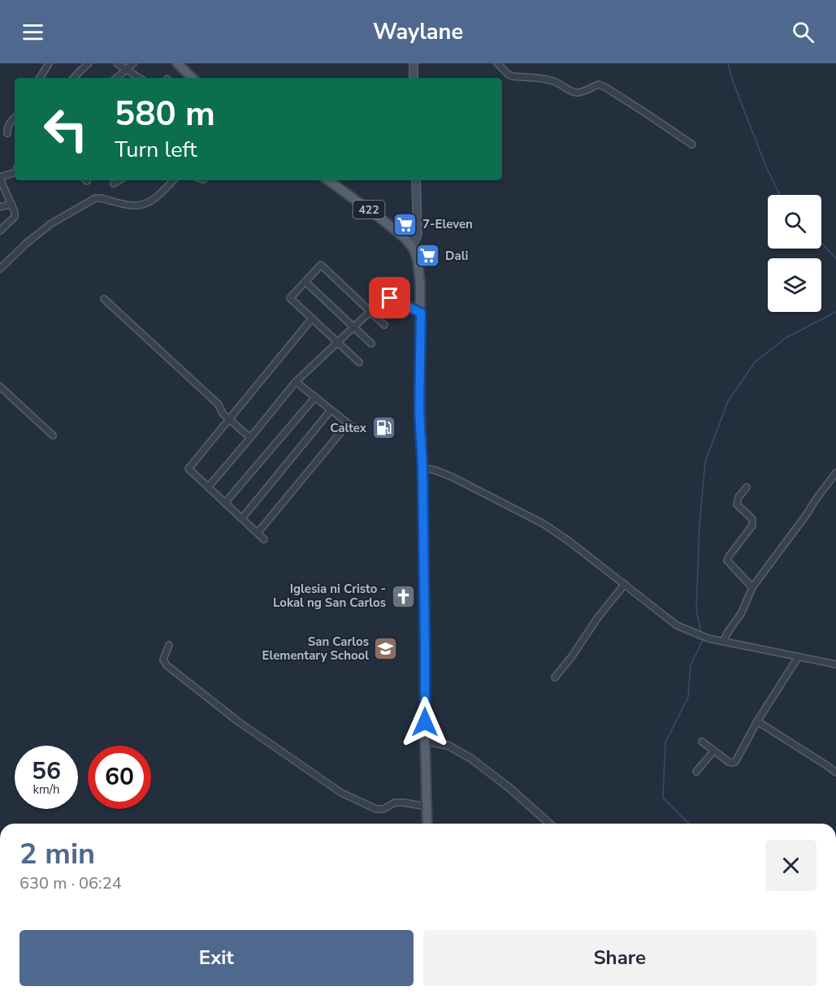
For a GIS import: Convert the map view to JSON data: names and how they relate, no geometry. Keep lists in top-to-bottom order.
{
  "streets": {
    "main road": ["422"]
  },
  "places": {
    "supermarket": ["7-Eleven", "Dali"],
    "fuel station": ["Caltex"],
    "church": ["Iglesia ni Cristo - Lokal ng San Carlos"],
    "school or university": ["San Carlos Elementary School"]
  },
  "page": {
    "header": "Waylane",
    "turn": ["580 m", "Turn left"],
    "speed": "56 km/h",
    "limit": "60",
    "heading": ["2 min", "630 m · 06:24"],
    "buttons": ["Exit", "Share"]
  }
}
